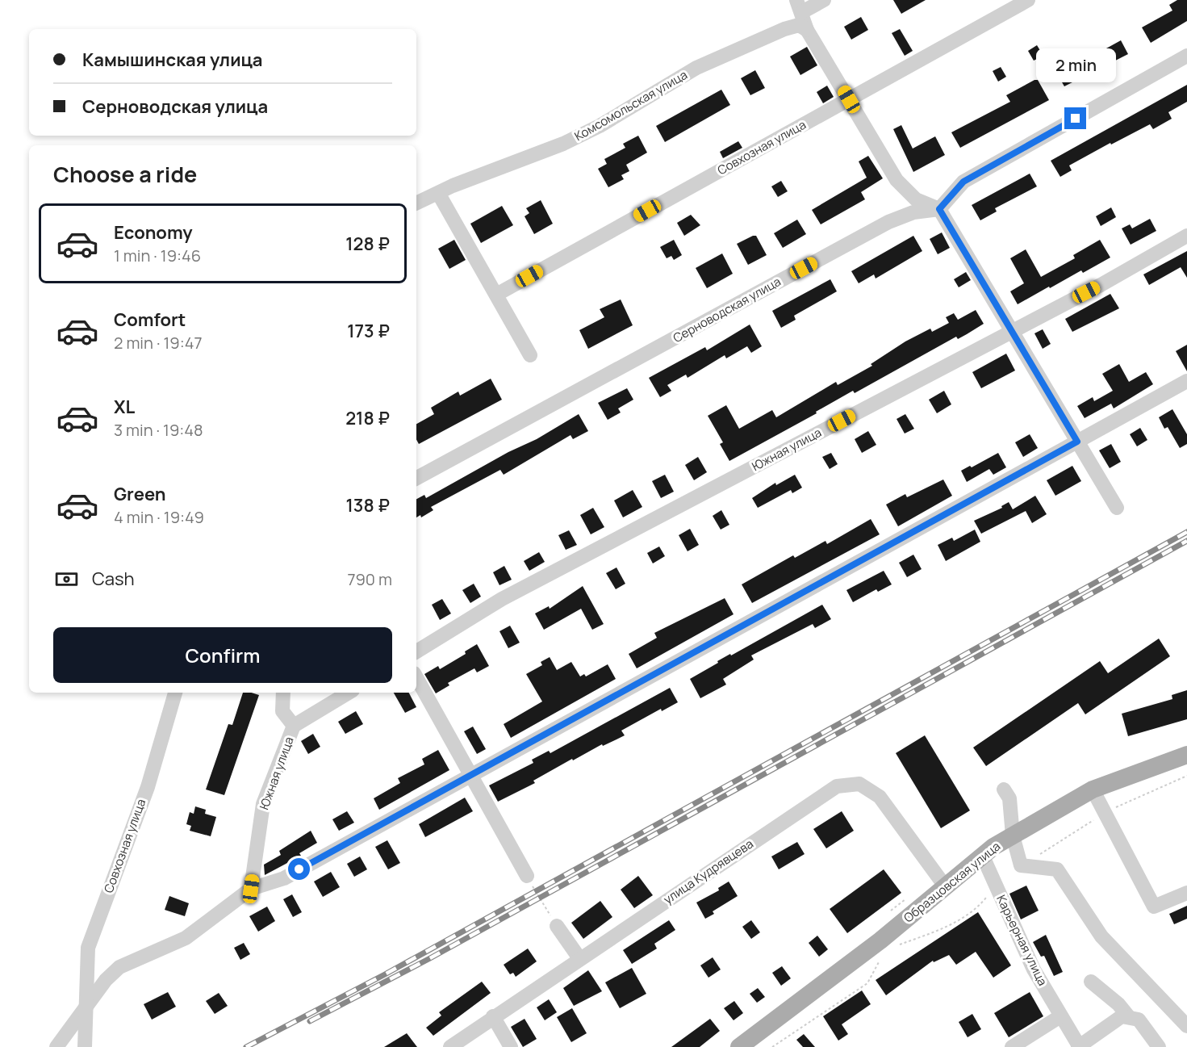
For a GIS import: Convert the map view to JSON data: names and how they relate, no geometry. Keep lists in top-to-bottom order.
{
  "streets": {
    "main road": ["Образцовская улица"],
    "street": [
      "Комсомольская улица",
      "Совхозная улица",
      "Серноводская улица",
      "Южная улица",
      "улица Кудрявцева",
      "Карьерная улица"
    ]
  },
  "crossings": [
    ["улица Кудрявцева", "Образцовская улица"],
    ["Образцовская улица", "Карьерная улица"]
  ],
  "page": {
    "banner": ["Камышинская улица", "Серноводская улица"],
    "bubble": "2 min",
    "heading": "Choose a ride",
    "list": [
      {
        "name": "Economy",
        "note": "1 min · 19:46",
        "value": "128 ₽"
      },
      {
        "name": "Comfort",
        "note": "2 min · 19:47",
        "value": "173 ₽"
      },
      {
        "name": "XL",
        "note": "3 min · 19:48",
        "value": "218 ₽"
      },
      {
        "name": "Green",
        "note": "4 min · 19:49",
        "value": "138 ₽"
      }
    ],
    "pay": ["Cash", "790 m"],
    "buttons": "Confirm"
  }
}
